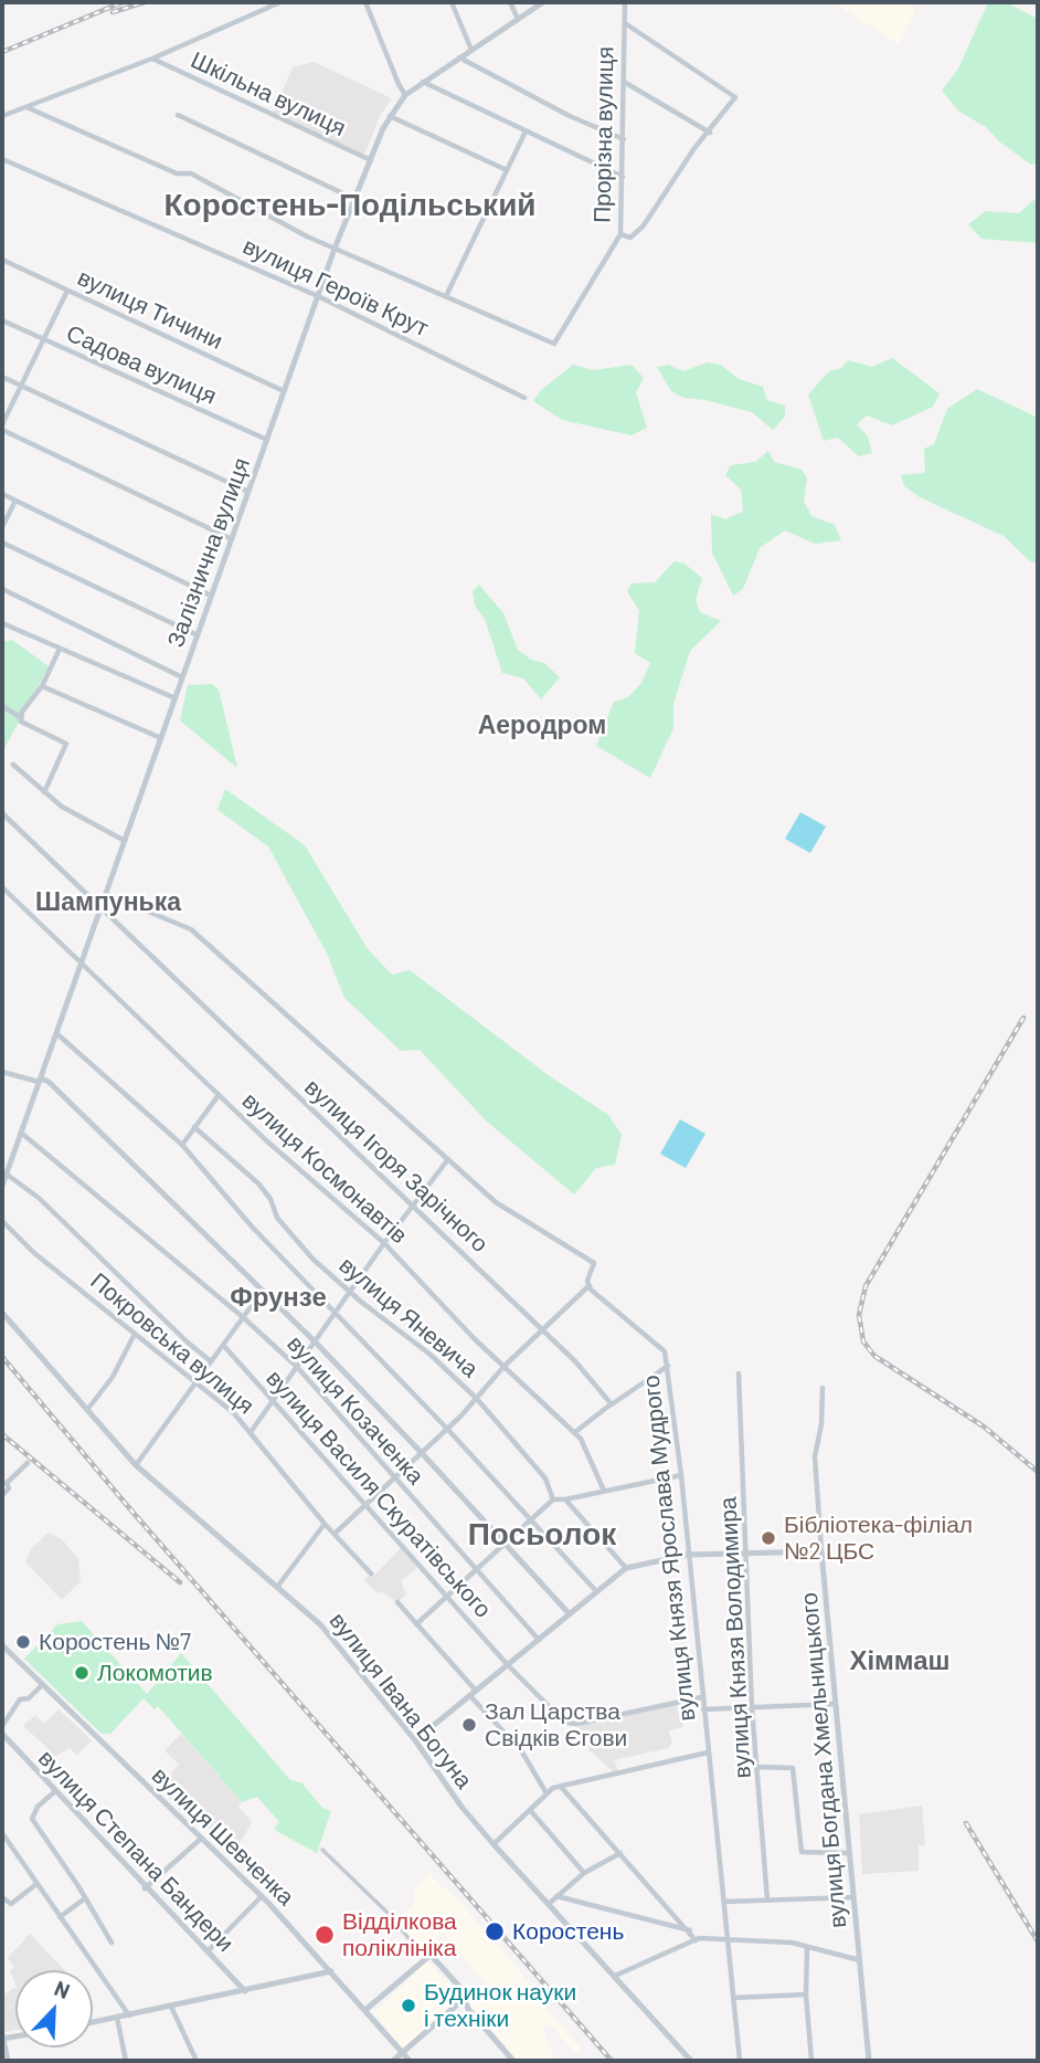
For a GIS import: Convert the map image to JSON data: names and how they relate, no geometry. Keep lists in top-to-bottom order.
{
  "streets": {
    "street": [
      "Шкільна вулиця",
      "Прорізна вулиця",
      "вулиця Героїв Крут",
      "вулиця Тичини",
      "Садова вулиця",
      "Залізнична вулиця",
      "вулиця Ігоря Зарічного",
      "вулиця Космонавтів",
      "вулиця Яневича",
      "Покровська вулиця",
      "вулиця Козаченка",
      "вулиця Василя Скуратівського",
      "вулиця Князя Ярослава Мудрого",
      "вулиця Князя Володимира",
      "вулиця Івана Богуна",
      "вулиця Богдана Хмельницького",
      "вулиця Шевченка",
      "вулиця Степана Бандери"
    ]
  },
  "crossings": [
    ["Шкільна вулиця", "Залізнична вулиця"],
    ["вулиця Героїв Крут", "Залізнична вулиця"],
    ["вулиця Тичини", "Залізнична вулиця"],
    ["Садова вулиця", "Залізнична вулиця"],
    ["Залізнична вулиця", "вулиця Ігоря Зарічного"],
    ["Залізнична вулиця", "вулиця Космонавтів"],
    ["Залізнична вулиця", "вулиця Козаченка"],
    ["вулиця Василя Скуратівського", "вулиця Князя Ярослава Мудрого"]
  ],
  "districts": [
    "Коростень-Подільський",
    "Аеродром",
    "Шампунька",
    "Фрунзе",
    "Посьолок",
    "Хіммаш"
  ],
  "places": [
    "Бібліотека-філіал №2 ЦБС",
    "Коростень №7",
    "Локомотив",
    "Зал Царства Свідків Єгови",
    "Коростень",
    "Відділкова поліклініка",
    "Будинок науки і техніки"
  ],
  "north": "top right"
}
